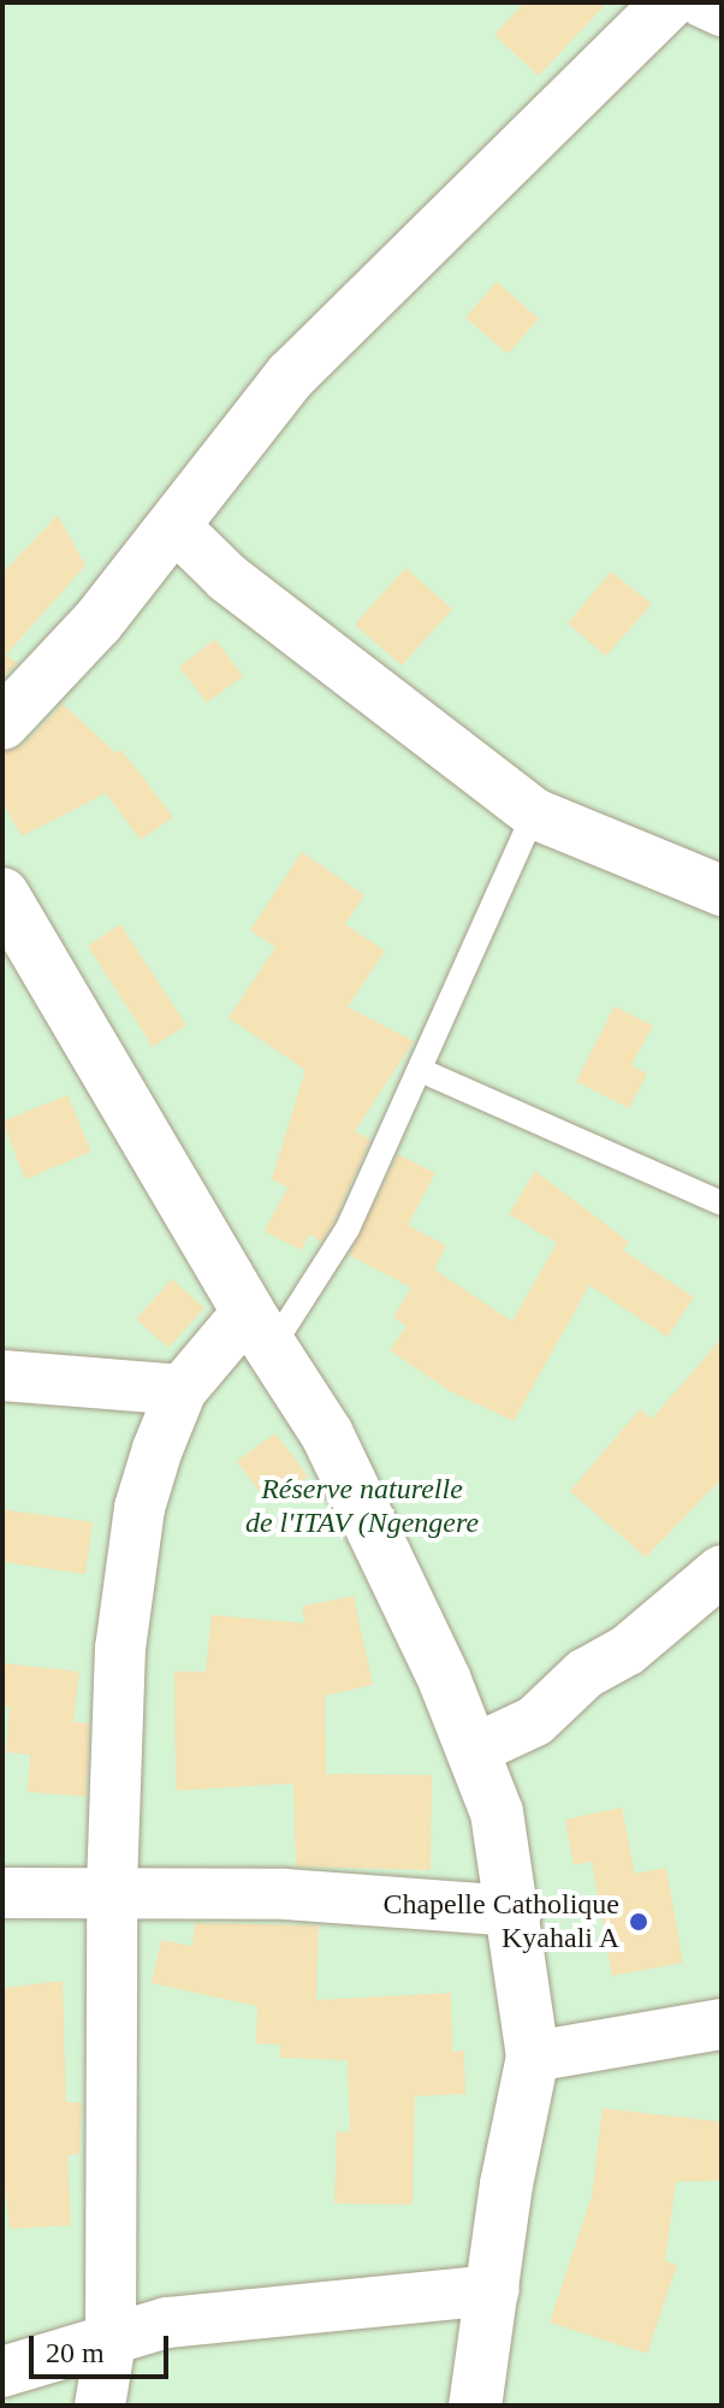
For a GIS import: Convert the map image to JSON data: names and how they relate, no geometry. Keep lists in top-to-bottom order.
{
  "parks": ["Réserve naturelle de l'ITAV (Ngengere"],
  "places": ["Chapelle Catholique Kyahali A"],
  "scale_bar": "20 m"
}
